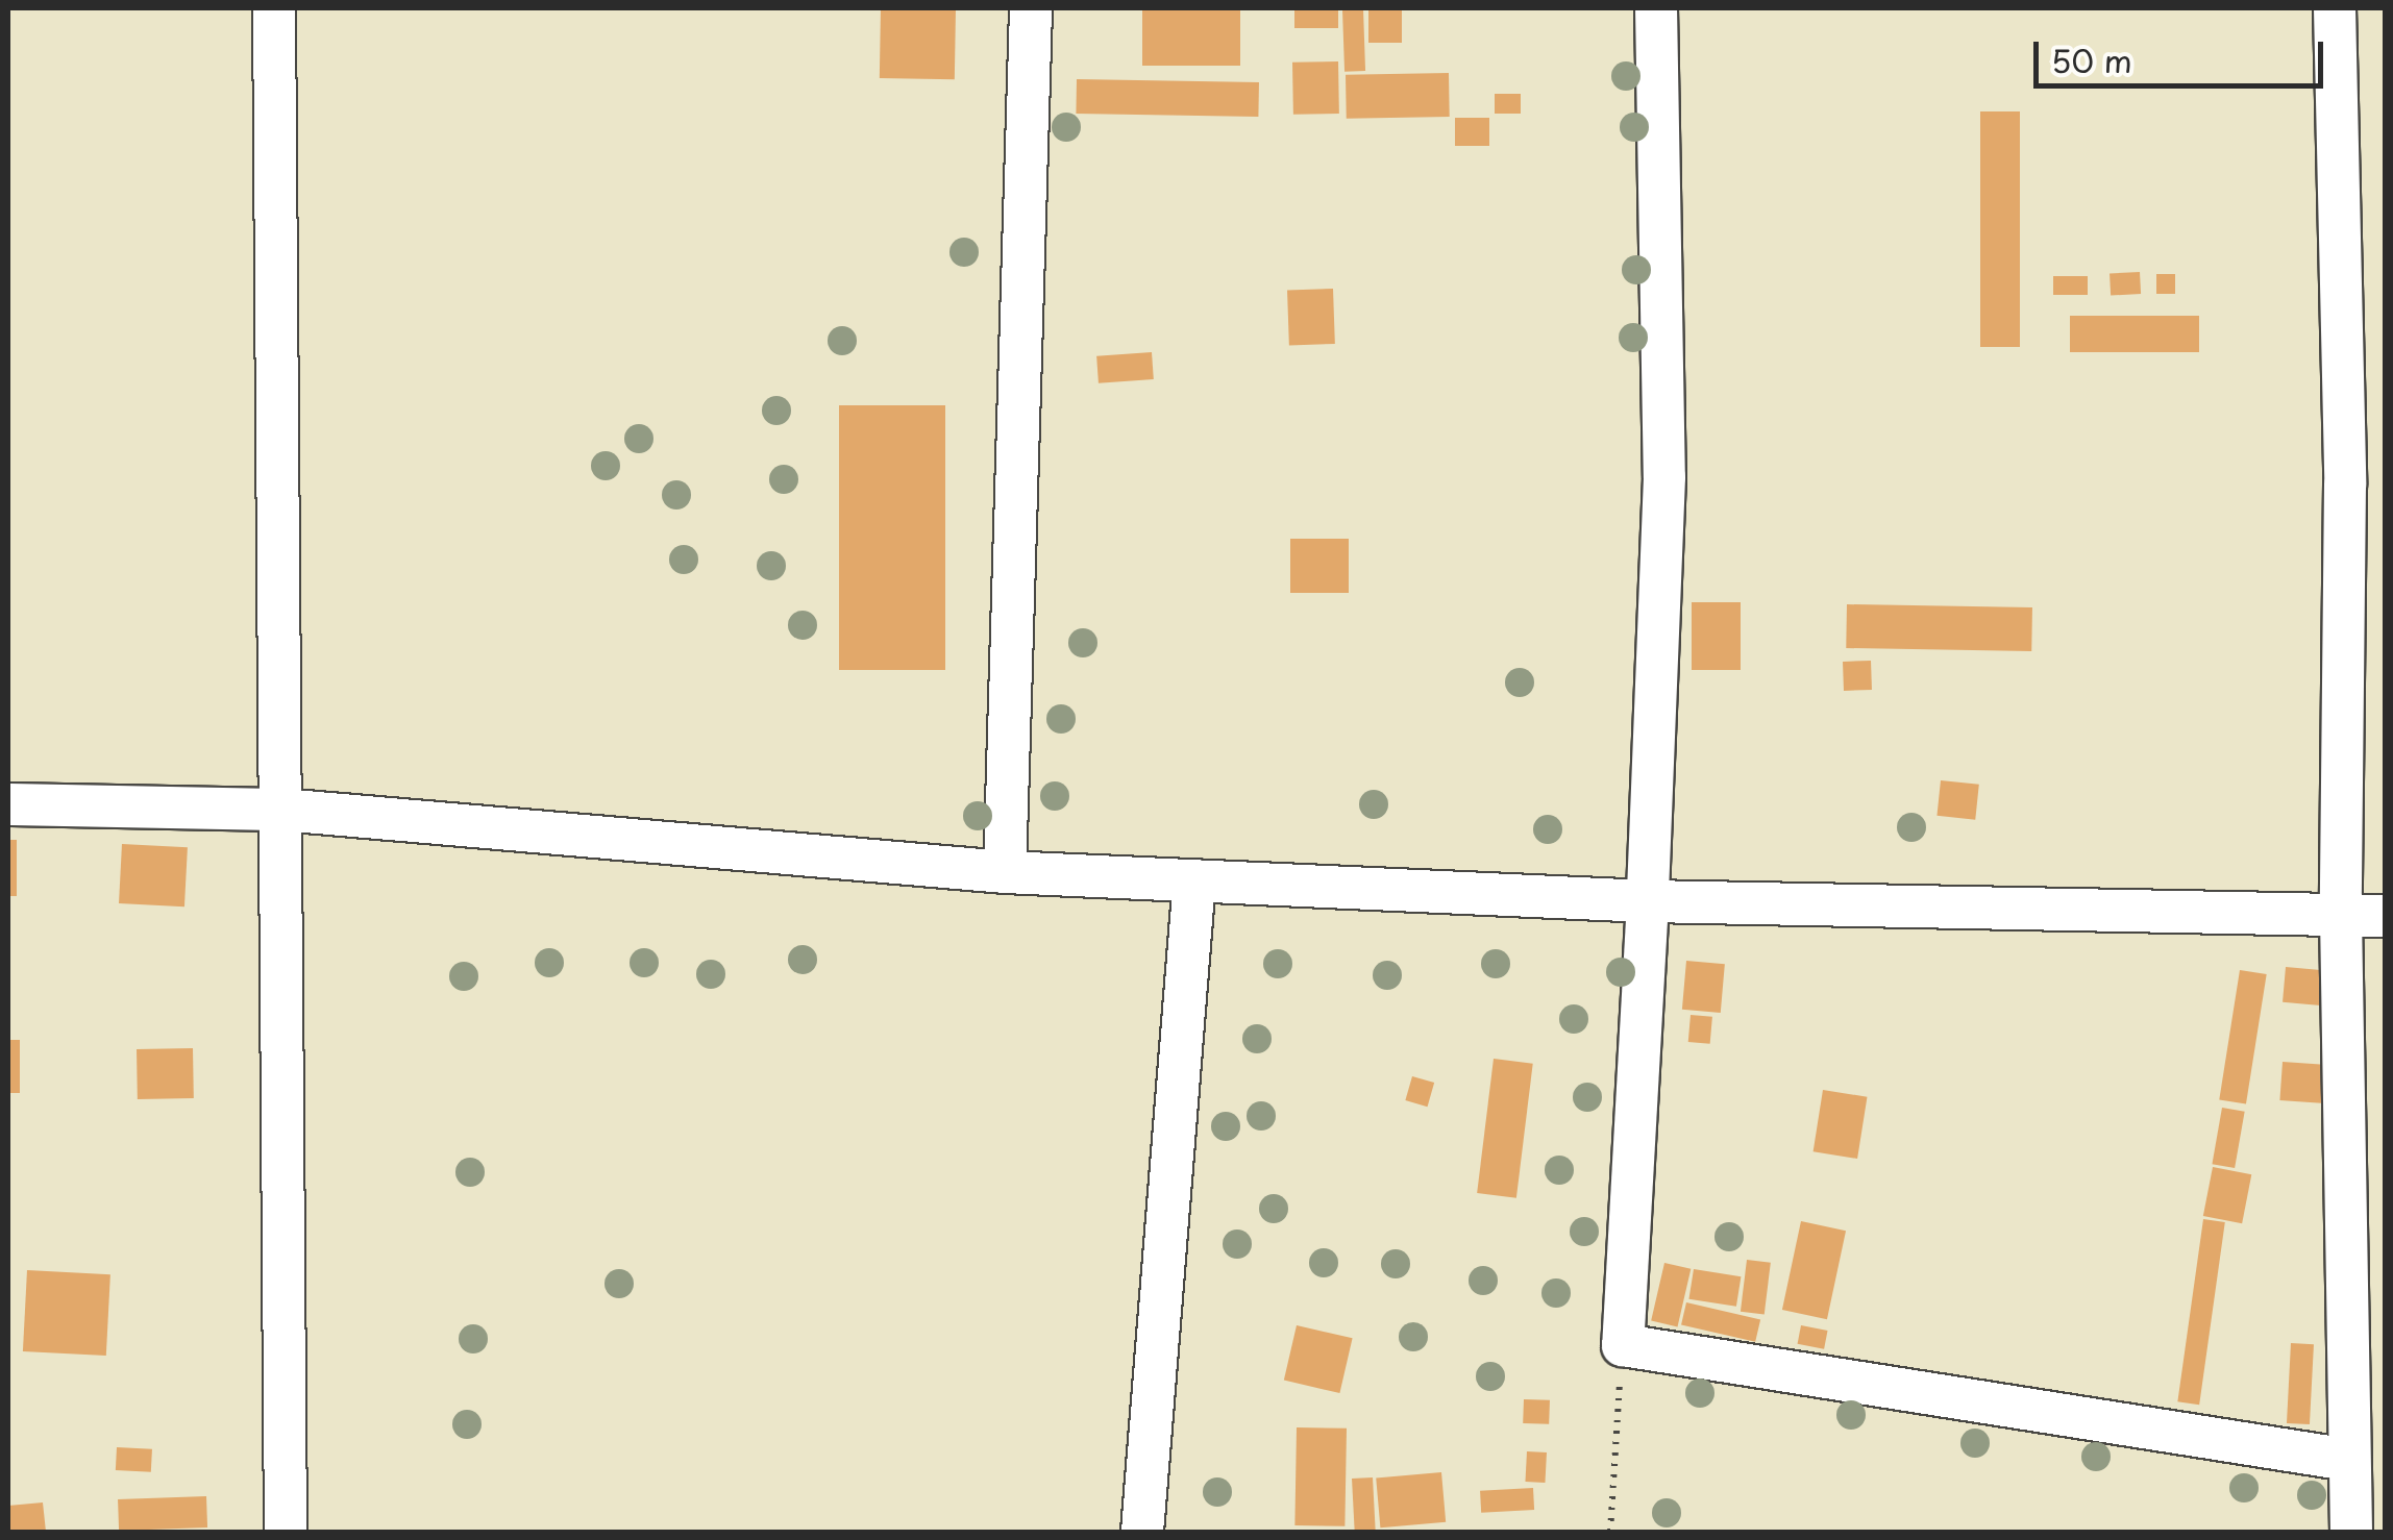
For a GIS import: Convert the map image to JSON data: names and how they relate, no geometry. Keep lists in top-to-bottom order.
{
  "scale_bar": "50 m"
}
